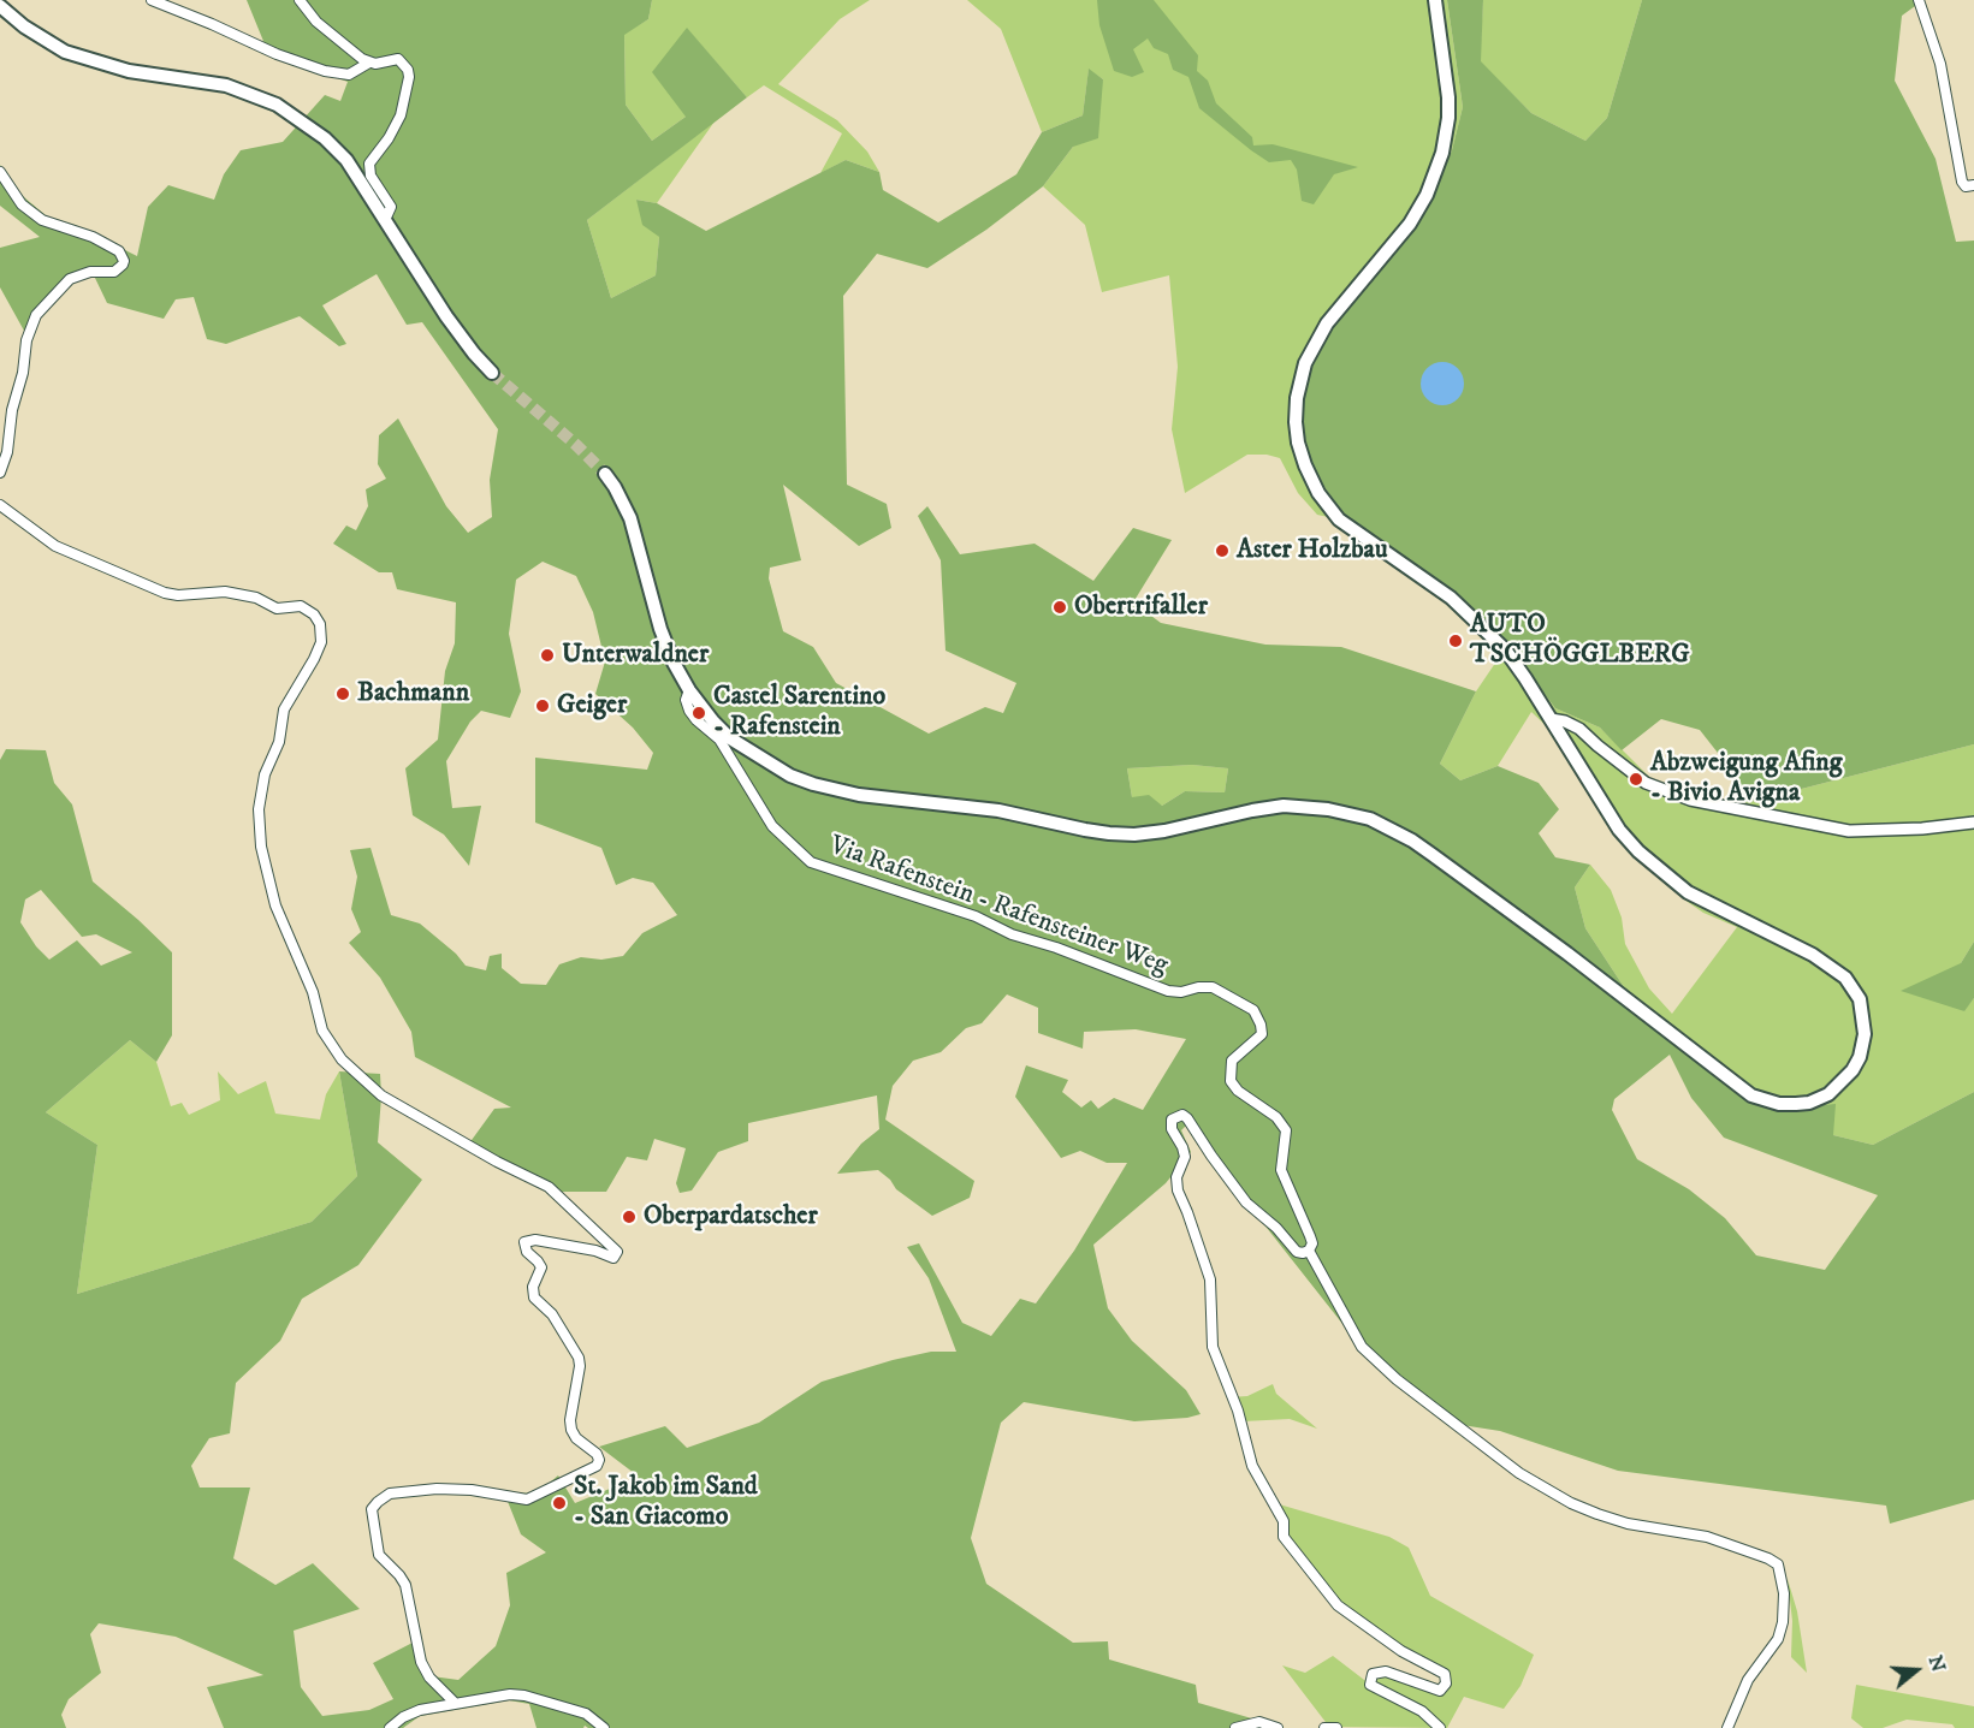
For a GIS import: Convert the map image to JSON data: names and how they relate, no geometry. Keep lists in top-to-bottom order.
{
  "streets": {
    "street": ["Via Rafenstein - Rafensteiner Weg"]
  },
  "places": [
    "Aster Holzbau",
    "Obertrifaller",
    "AUTO TSCHÖGGLBERG",
    "Unterwaldner",
    "Bachmann",
    "Geiger",
    "Castel Sarentino - Rafenstein",
    "Abzweigung Afing - Bivio Avigna",
    "Oberpardatscher",
    "St. Jakob im Sand - San Giacomo"
  ],
  "north": "right"
}
